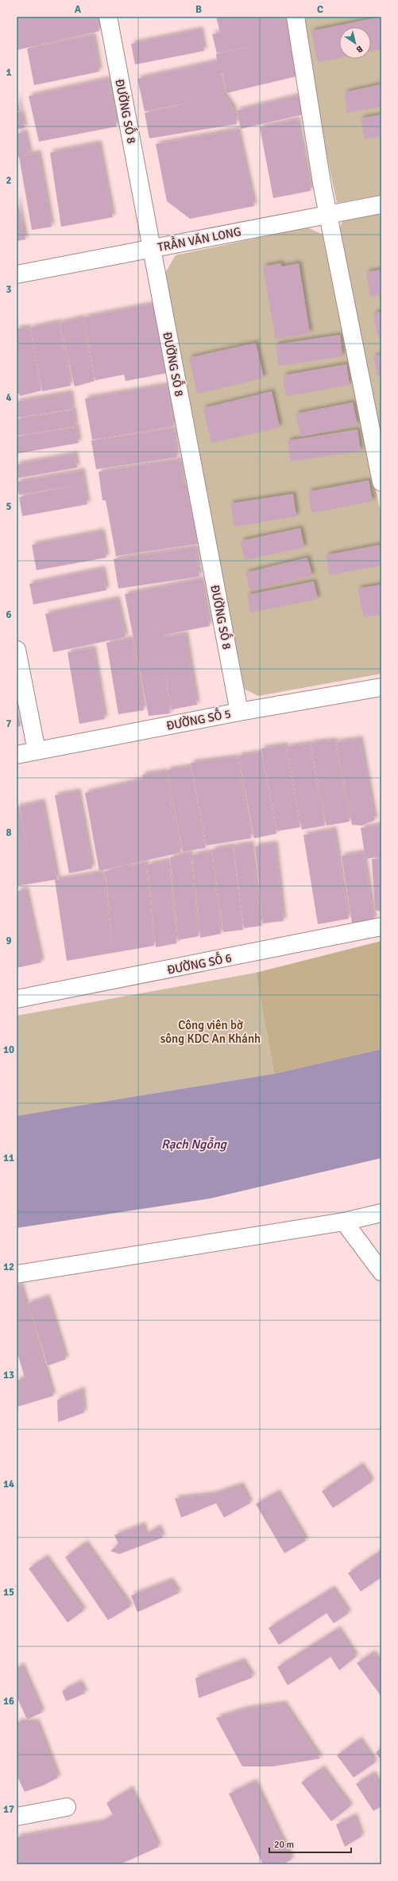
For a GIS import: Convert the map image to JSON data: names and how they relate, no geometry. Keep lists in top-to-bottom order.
{
  "streets": {
    "street": [
      "ĐƯỜNG SỐ 8",
      "TRẦN VĂN LONG",
      "ĐƯỜNG SỐ 5",
      "ĐƯỜNG SỐ 6"
    ]
  },
  "crossings": [
    ["ĐƯỜNG SỐ 8", "TRẦN VĂN LONG"],
    ["ĐƯỜNG SỐ 8", "ĐƯỜNG SỐ 5"]
  ],
  "water": ["Rạch Ngỗng"],
  "parks": ["Công viên bờ sông KDC An Khánh"],
  "scale_bar": "20 m",
  "north": "bottom right",
  "grid": {
    "columns": ["A", "B", "C"],
    "rows": [
      "1",
      "2",
      "3",
      "4",
      "5",
      "6",
      "7",
      "8",
      "9",
      "10",
      "11",
      "12",
      "13",
      "14",
      "15",
      "16",
      "17"
    ]
  }
}
